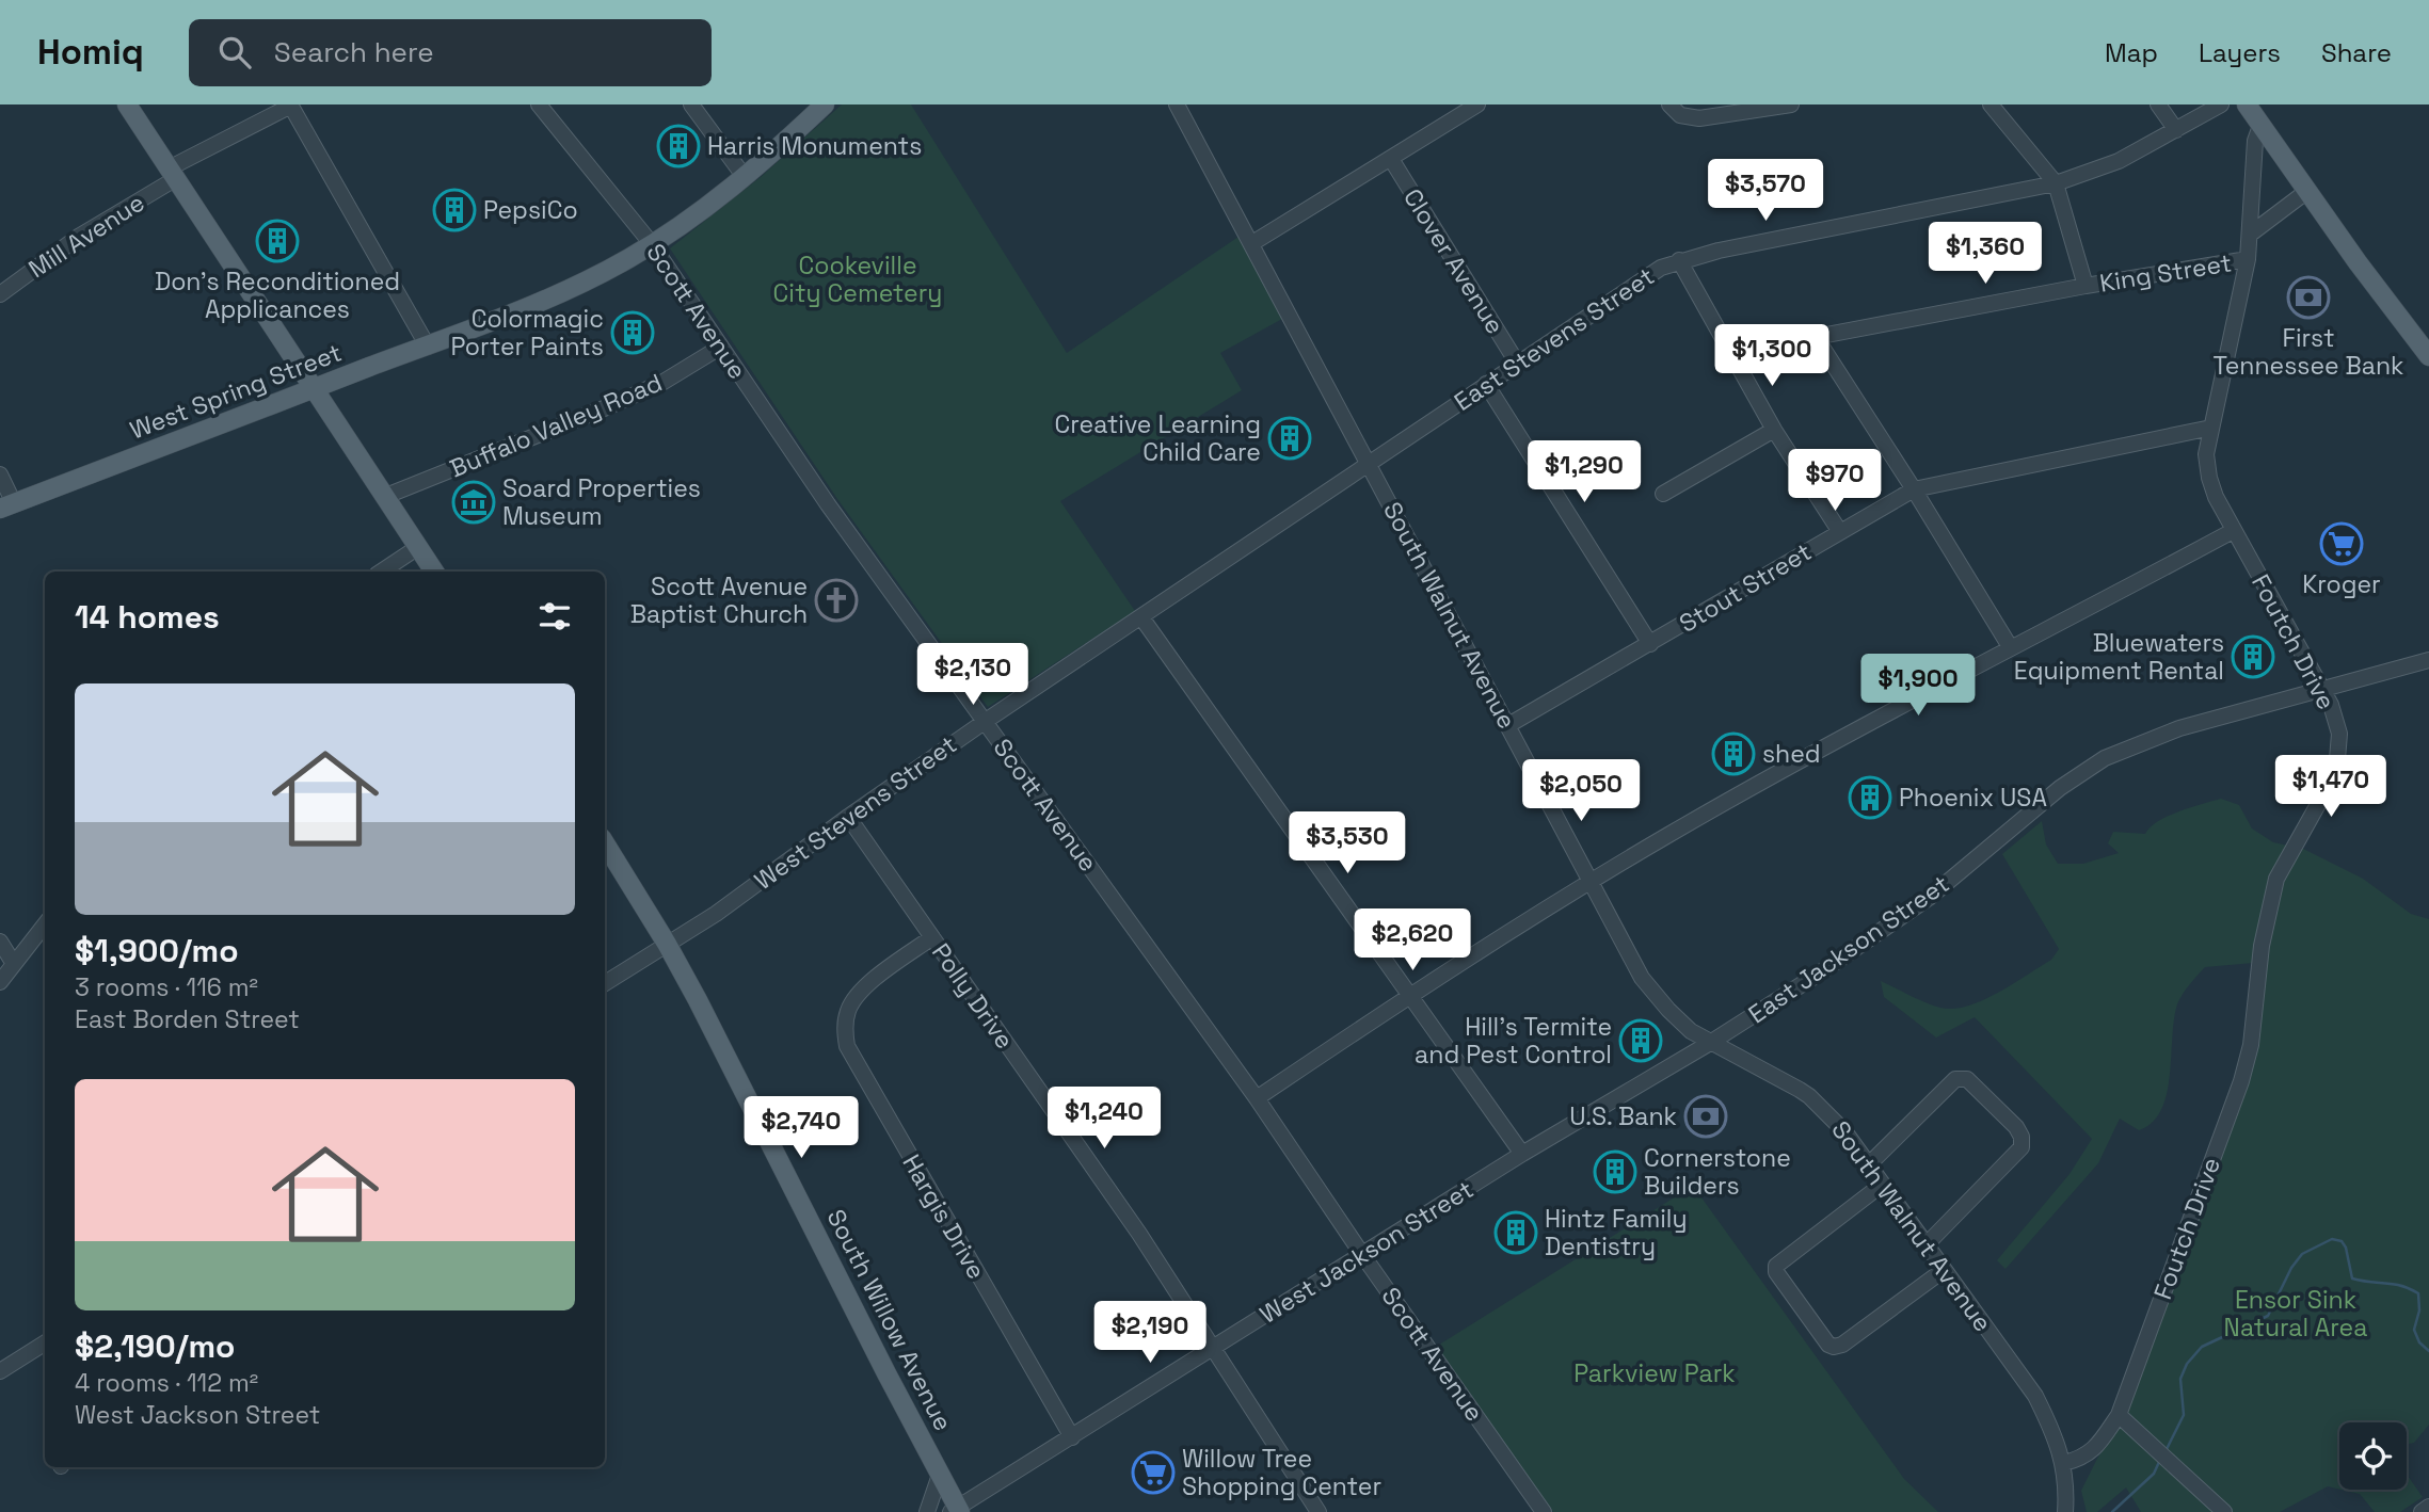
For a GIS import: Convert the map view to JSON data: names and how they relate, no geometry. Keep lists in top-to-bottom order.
{
  "streets": {
    "main road": ["West Spring Street", "South Willow Avenue"],
    "street": [
      "Mill Avenue",
      "Clover Avenue",
      "King Street",
      "Scott Avenue",
      "East Stevens Street",
      "Buffalo Valley Road",
      "Stout Street",
      "South Walnut Avenue",
      "Foutch Drive",
      "West Stevens Street",
      "East Jackson Street",
      "Polly Drive",
      "Hargis Drive",
      "West Jackson Street"
    ]
  },
  "crossings": [
    ["Clover Avenue", "East Stevens Street"],
    ["King Street", "Foutch Drive"],
    ["Scott Avenue", "West Spring Street"],
    ["Scott Avenue", "Buffalo Valley Road"],
    ["Scott Avenue", "West Stevens Street"],
    ["Scott Avenue", "West Jackson Street"],
    ["East Stevens Street", "South Walnut Avenue"],
    ["East Stevens Street", "West Stevens Street"],
    ["Stout Street", "South Walnut Avenue"],
    ["Stout Street", "Foutch Drive"],
    ["South Walnut Avenue", "Foutch Drive"],
    ["South Walnut Avenue", "West Stevens Street"],
    ["South Walnut Avenue", "East Jackson Street"],
    ["South Walnut Avenue", "West Jackson Street"],
    ["Foutch Drive", "East Jackson Street"],
    ["West Stevens Street", "Polly Drive"],
    ["West Stevens Street", "South Willow Avenue"],
    ["East Jackson Street", "West Jackson Street"],
    ["Polly Drive", "Hargis Drive"],
    ["Polly Drive", "West Jackson Street"],
    ["Hargis Drive", "West Jackson Street"],
    ["West Jackson Street", "South Willow Avenue"]
  ],
  "parks": ["Cookeville City Cemetery", "Ensor Sink Natural Area", "Parkview Park"],
  "places": {
    "building": [
      "Harris Monuments",
      "PepsiCo",
      "Don's Reconditioned Applicances",
      "Colormagic Porter Paints",
      "Creative Learning Child Care",
      "Bluewaters Equipment Rental",
      "shed",
      "Phoenix USA",
      "Hill's Termite and Pest Control",
      "Cornerstone Builders",
      "Hintz Family Dentistry"
    ],
    "bank": ["First Tennessee Bank", "U.S. Bank"],
    "museum": ["Soard Properties Museum"],
    "supermarket": ["Kroger", "Willow Tree Shopping Center"],
    "church": ["Scott Avenue Baptist Church"]
  },
  "page": {
    "header": "Homiq",
    "search": "Search here",
    "nav": ["Map", "Layers", "Share"],
    "price": [
      "$3,570",
      "$1,360",
      "$1,300",
      "$1,290",
      "$970",
      "$2,130",
      "$1,900",
      "$1,470",
      "$2,050",
      "$3,530",
      "$2,620",
      "$1,240",
      "$2,740",
      "$2,190"
    ],
    "heading": "14 homes",
    "list": [
      {
        "name": "$1,900/mo",
        "note": "3 rooms · 116 m² · East Borden Street"
      },
      {
        "name": "$2,190/mo",
        "note": "4 rooms · 112 m² · West Jackson Street"
      }
    ]
  }
}
